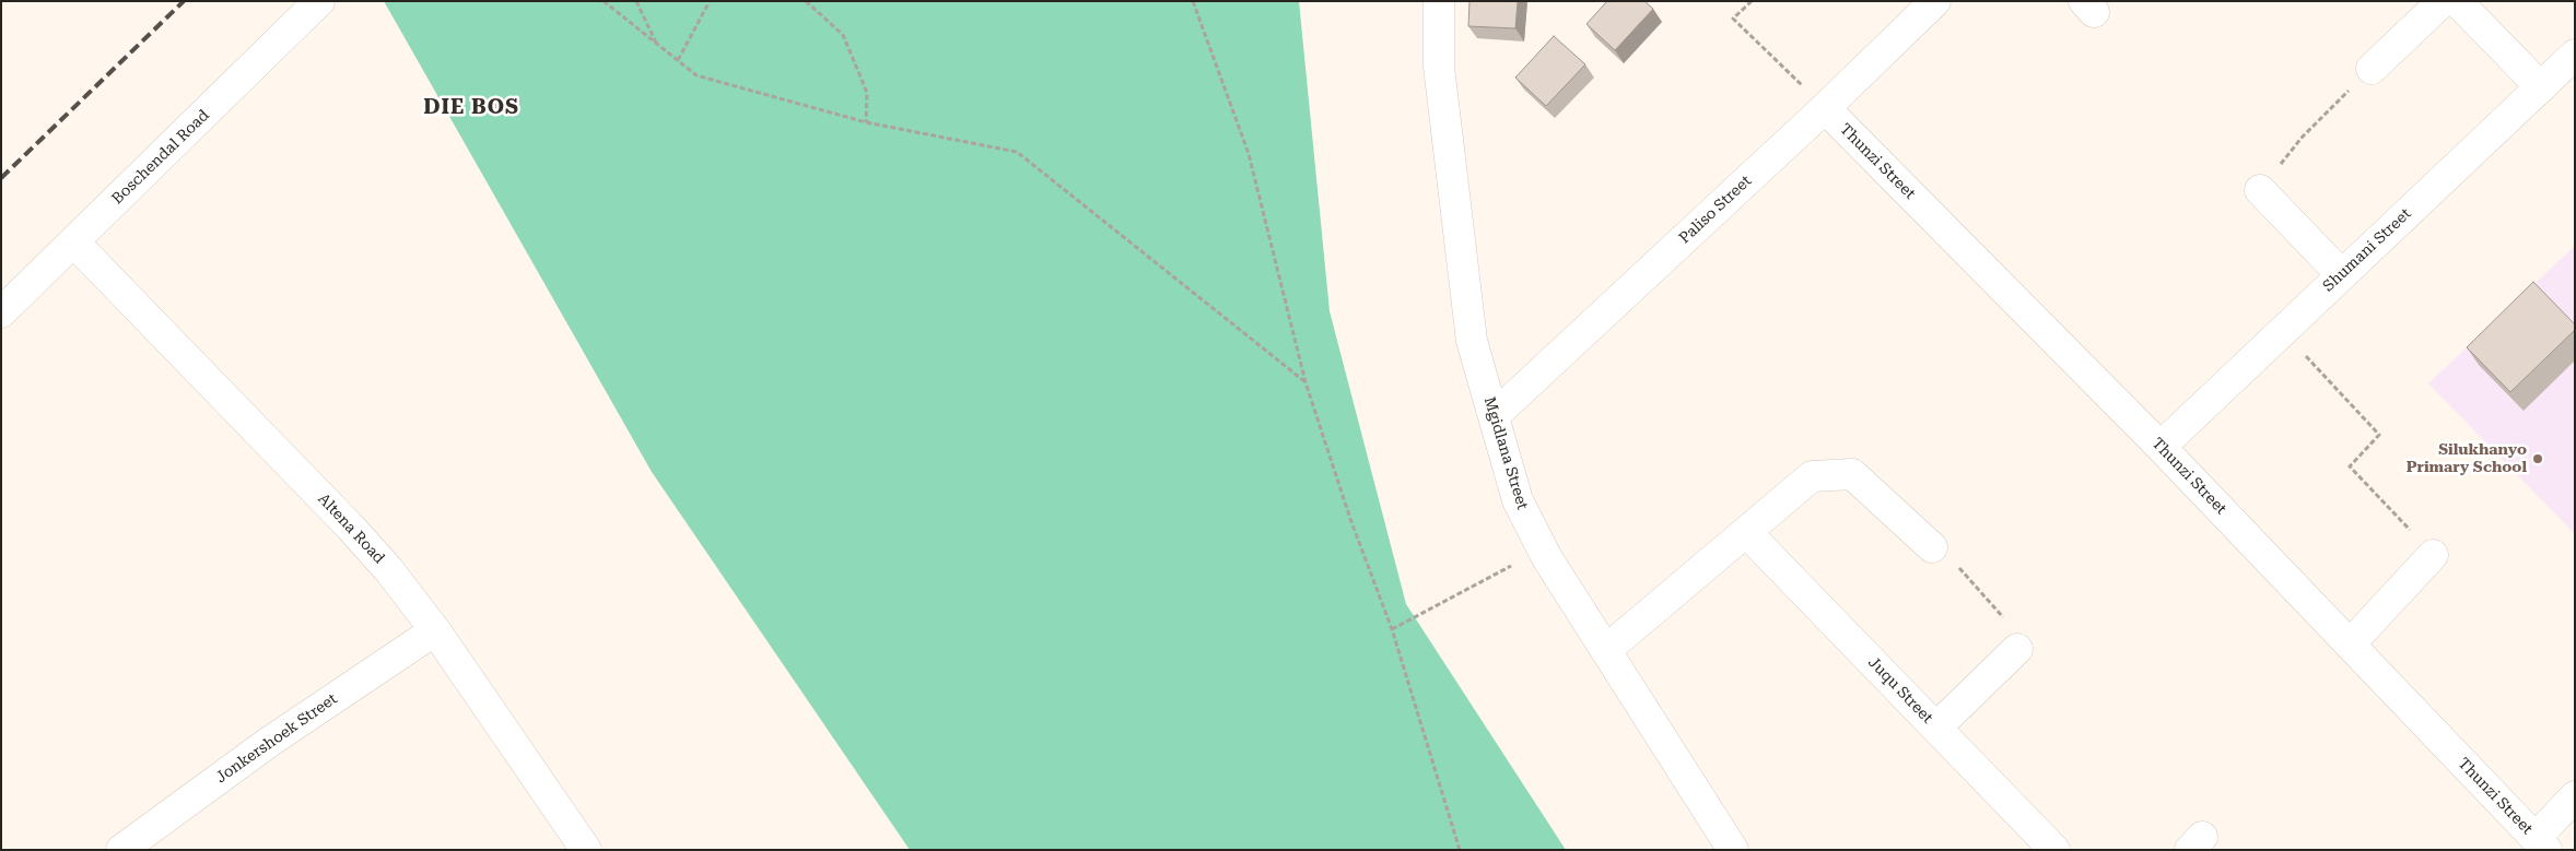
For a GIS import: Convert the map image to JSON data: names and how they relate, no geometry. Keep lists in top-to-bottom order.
{
  "streets": {
    "street": [
      "Boschendal Road",
      "Thunzi Street",
      "Paliso Street",
      "Shumani Street",
      "Mgidlana Street",
      "Altena Road",
      "Juqu Street",
      "Jonkershoek Street"
    ]
  },
  "crossings": [
    ["Boschendal Road", "Altena Road"],
    ["Thunzi Street", "Paliso Street"],
    ["Thunzi Street", "Shumani Street"],
    ["Paliso Street", "Mgidlana Street"],
    ["Altena Road", "Jonkershoek Street"]
  ],
  "districts": ["DIE BOS"],
  "places": ["Silukhanyo Primary School"]
}
